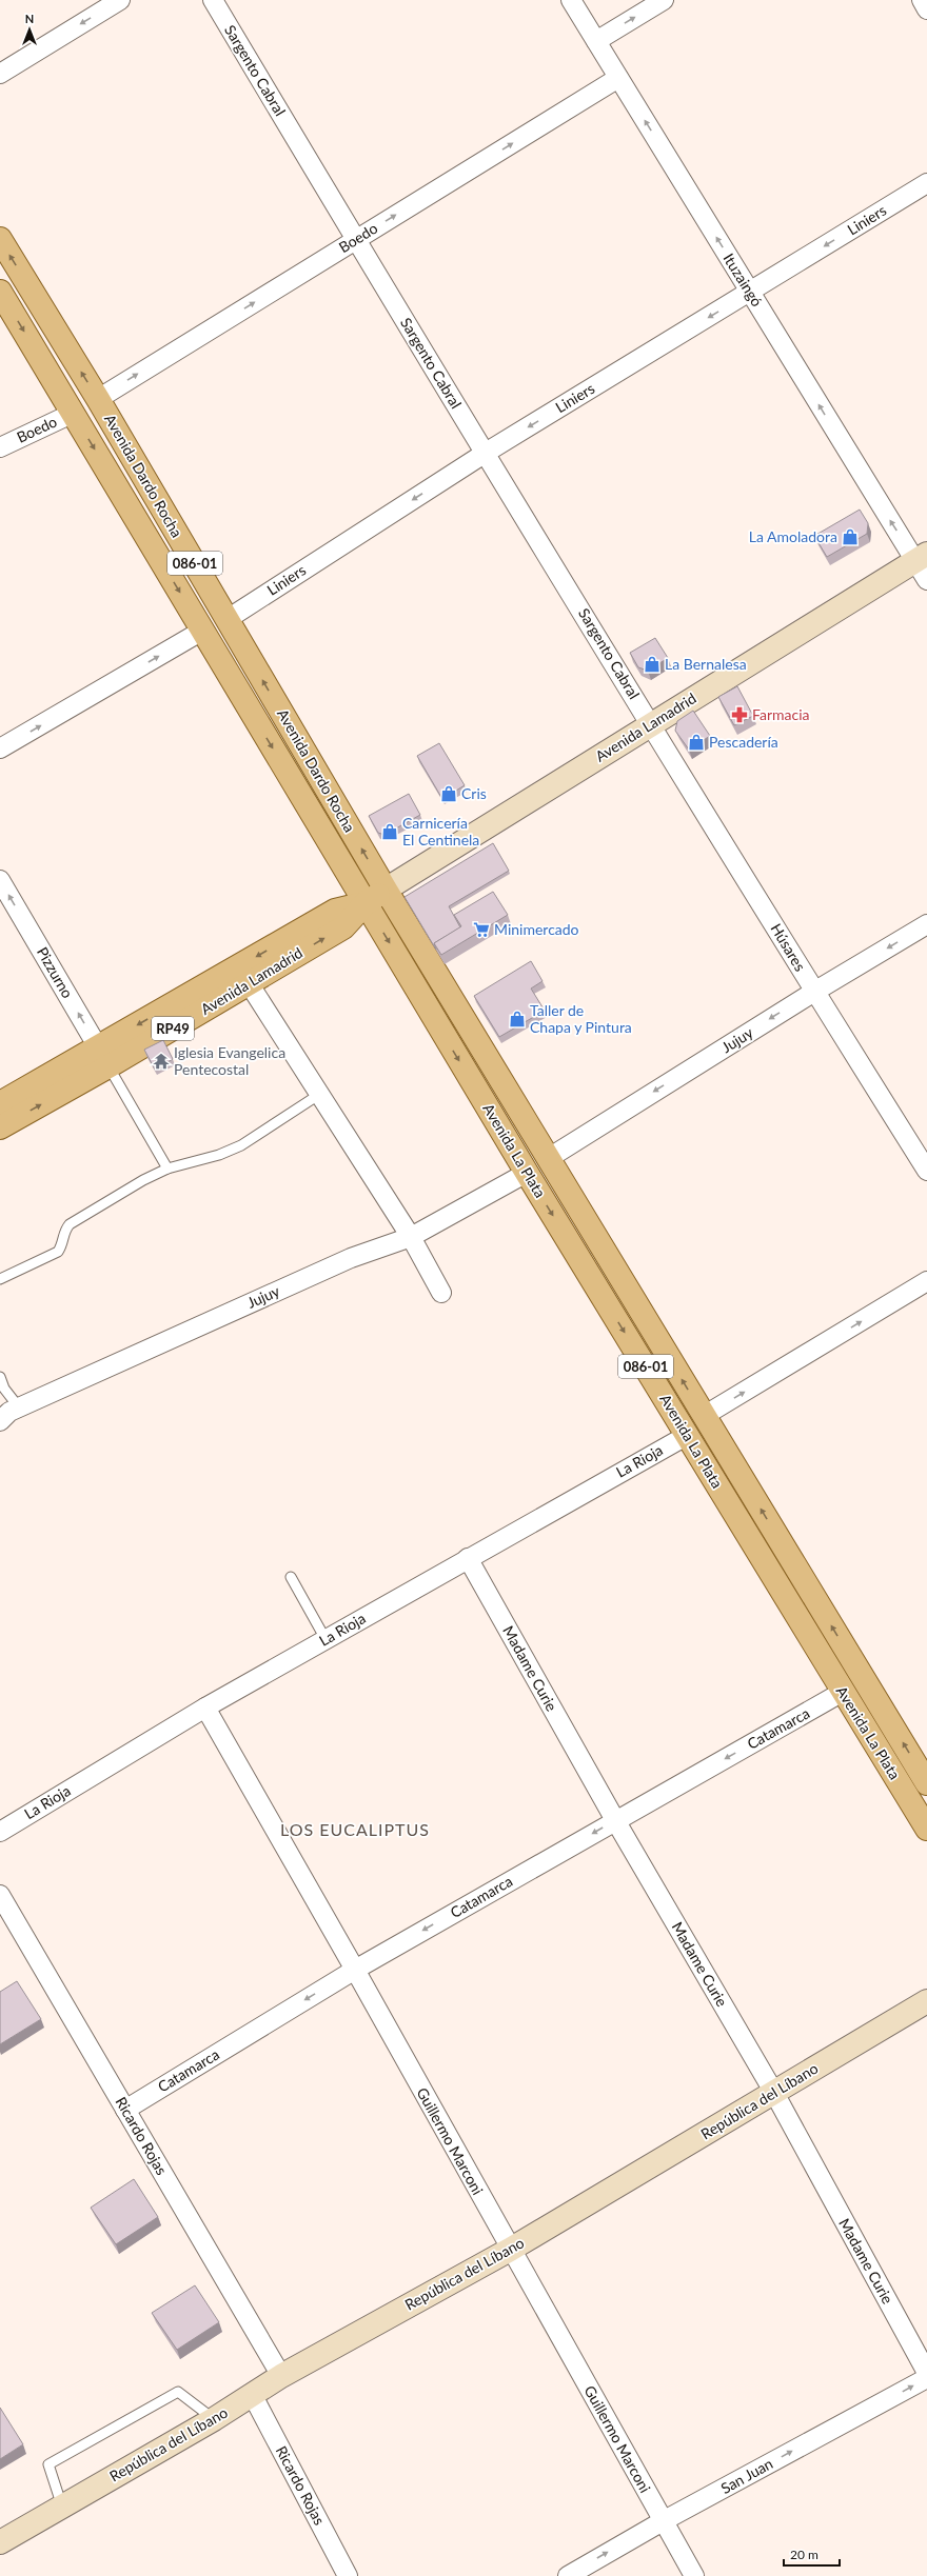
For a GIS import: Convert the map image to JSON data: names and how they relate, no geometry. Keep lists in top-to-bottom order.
{
  "streets": {
    "main road": [
      "Avenida Dardo Rocha",
      "086-01",
      "Avenida Lamadrid",
      "RP49",
      "Avenida La Plata"
    ],
    "street": [
      "Sargento Cabral",
      "Liniers",
      "Boedo",
      "Ituzaingó",
      "Húsares",
      "Pizzurno",
      "Jujuy",
      "La Rioja",
      "Madame Curie",
      "Catamarca",
      "República del Líbano",
      "Ricardo Rojas",
      "Guillermo Marconi",
      "San Juan"
    ]
  },
  "crossings": [
    ["Sargento Cabral", "Liniers"],
    ["Sargento Cabral", "Boedo"],
    ["Sargento Cabral", "Avenida Lamadrid"],
    ["Sargento Cabral", "Húsares"],
    ["Liniers", "Ituzaingó"],
    ["Liniers", "Avenida Dardo Rocha"],
    ["Boedo", "Ituzaingó"],
    ["Boedo", "Avenida Dardo Rocha"],
    ["Ituzaingó", "Avenida Lamadrid"],
    ["Avenida Dardo Rocha", "Avenida Lamadrid"],
    ["Avenida Dardo Rocha", "Avenida La Plata"],
    ["Avenida Lamadrid", "Húsares"],
    ["Avenida Lamadrid", "Pizzurno"],
    ["Avenida Lamadrid", "Avenida La Plata"],
    ["Húsares", "Jujuy"],
    ["Jujuy", "Avenida La Plata"],
    ["Avenida La Plata", "La Rioja"],
    ["Avenida La Plata", "Catamarca"],
    ["La Rioja", "Madame Curie"],
    ["La Rioja", "Guillermo Marconi"],
    ["Madame Curie", "Catamarca"],
    ["Madame Curie", "República del Líbano"],
    ["Catamarca", "Ricardo Rojas"],
    ["Catamarca", "Guillermo Marconi"],
    ["República del Líbano", "Ricardo Rojas"],
    ["República del Líbano", "Guillermo Marconi"],
    ["Guillermo Marconi", "San Juan"]
  ],
  "one_way": [
    "Liniers",
    "Boedo",
    "Ituzaingó",
    "Pizzurno",
    "Jujuy",
    "Catamarca",
    "San Juan"
  ],
  "districts": ["LOS EUCALIPTUS"],
  "places": {
    "shop": [
      "La Amoladora",
      "La Bernalesa",
      "Pescadería",
      "Cris",
      "Carnicería El Centinela",
      "Taller de Chapa y Pintura"
    ],
    "pharmacy": ["Farmacia"],
    "supermarket": ["Minimercado"],
    "temple": ["Iglesia Evangelica Pentecostal"]
  },
  "scale_bar": "20 m",
  "north": "top"
}
